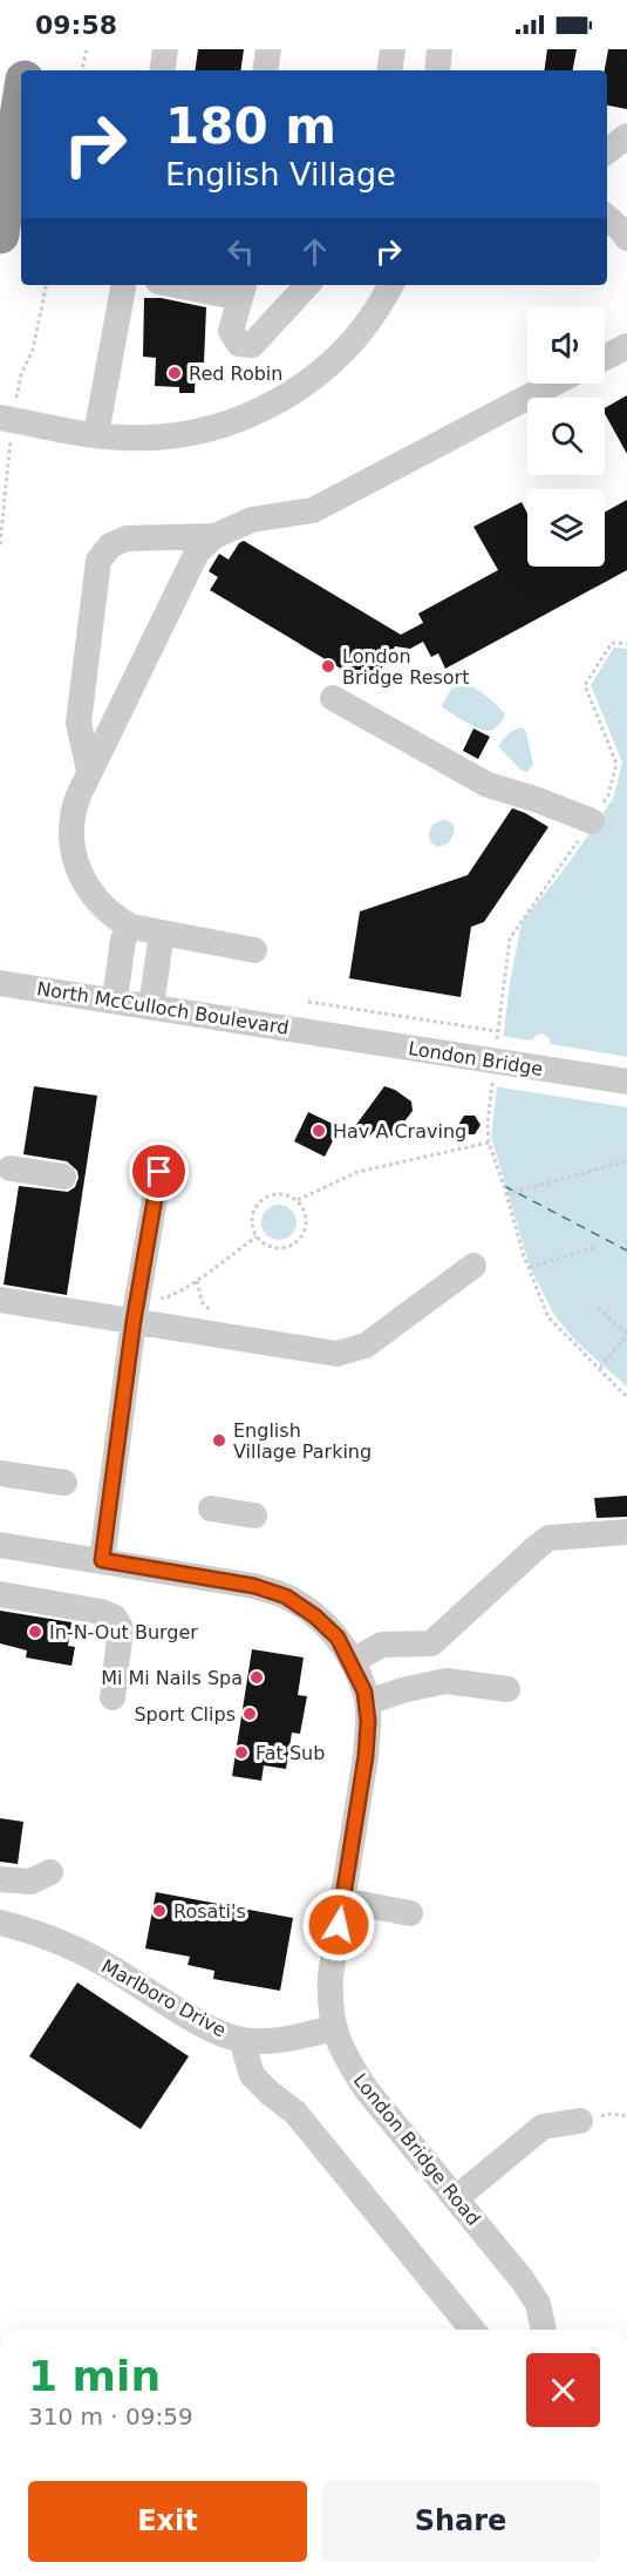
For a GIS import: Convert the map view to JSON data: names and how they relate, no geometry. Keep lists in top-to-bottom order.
{
  "streets": {
    "street": [
      "North McCulloch Boulevard",
      "London Bridge",
      "Marlboro Drive",
      "London Bridge Road"
    ]
  },
  "crossings": [
    ["North McCulloch Boulevard", "London Bridge"],
    ["Marlboro Drive", "London Bridge Road"]
  ],
  "places": [
    "Red Robin",
    "London Bridge Resort",
    "Hav A Craving",
    "English Village Parking",
    "In-N-Out Burger",
    "Mi Mi Nails Spa",
    "Sport Clips",
    "Fat Sub",
    "Rosati's"
  ],
  "page": {
    "status": "09:58",
    "turn": ["180 m", "English Village"],
    "heading": ["1 min", "310 m · 09:59"],
    "buttons": ["Exit", "Share"]
  }
}
